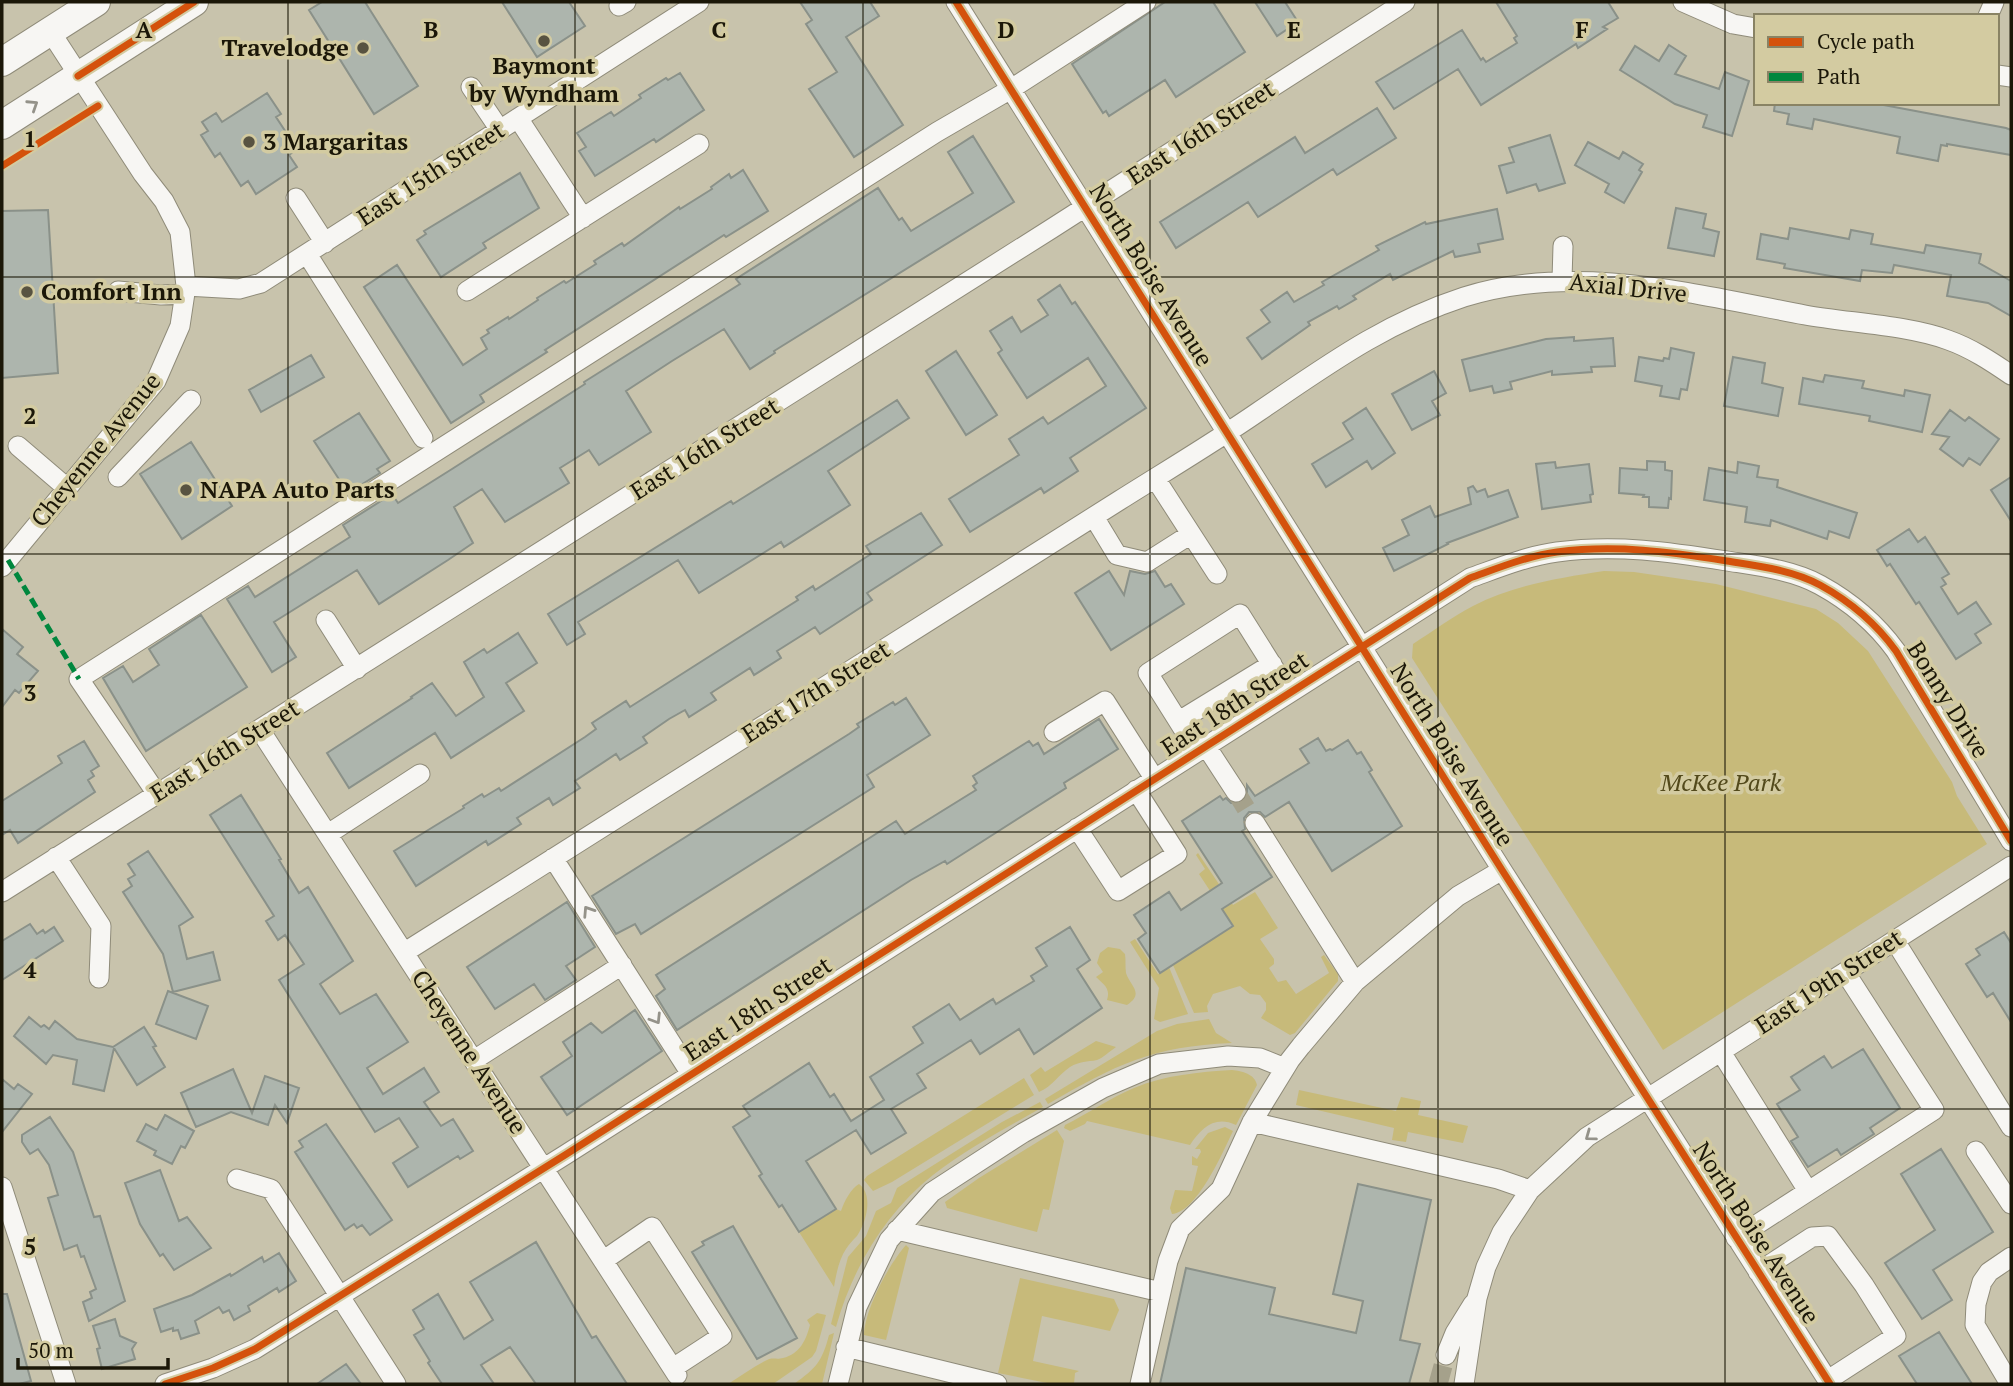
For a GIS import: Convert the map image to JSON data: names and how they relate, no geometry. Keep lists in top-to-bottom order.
{
  "streets": {
    "street": [
      "East 16th Street",
      "East 15th Street",
      "North Boise Avenue",
      "Axial Drive",
      "Cheyenne Avenue",
      "East 17th Street",
      "Bonny Drive",
      "East 18th Street",
      "East 19th Street"
    ]
  },
  "crossings": [
    ["East 16th Street", "North Boise Avenue"],
    ["East 16th Street", "Cheyenne Avenue"],
    ["East 15th Street", "Cheyenne Avenue"],
    ["North Boise Avenue", "Axial Drive"],
    ["North Boise Avenue", "East 17th Street"],
    ["North Boise Avenue", "Bonny Drive"],
    ["North Boise Avenue", "East 18th Street"],
    ["North Boise Avenue", "East 19th Street"],
    ["Axial Drive", "East 17th Street"],
    ["Cheyenne Avenue", "East 17th Street"],
    ["Cheyenne Avenue", "East 18th Street"],
    ["Bonny Drive", "East 18th Street"]
  ],
  "parks": ["McKee Park"],
  "places": [
    "Baymont by Wyndham",
    "Travelodge",
    "3 Margaritas",
    "Comfort Inn",
    "NAPA Auto Parts"
  ],
  "legend": ["Cycle path", "Path"],
  "scale_bar": "50 m",
  "grid": {
    "columns": [
      "A",
      "B",
      "C",
      "D",
      "E",
      "F"
    ],
    "rows": [
      "1",
      "2",
      "3",
      "4",
      "5"
    ]
  }
}
